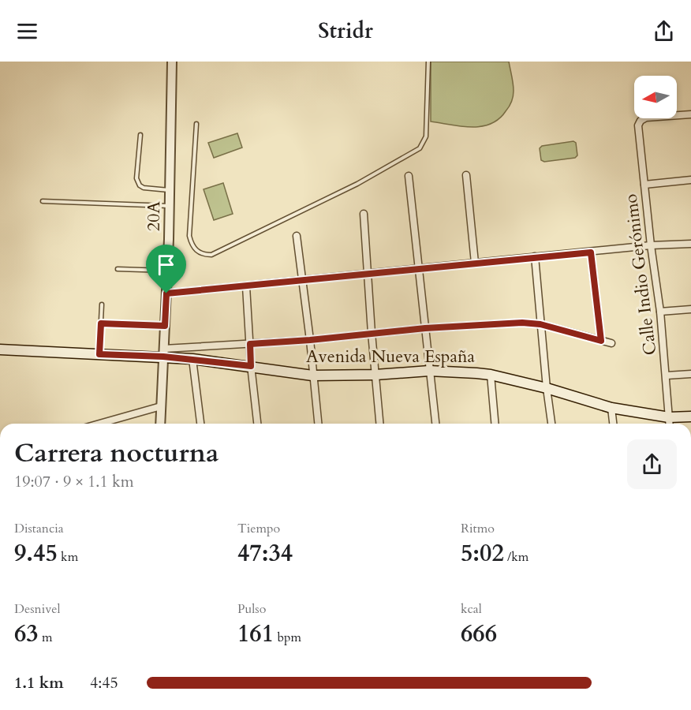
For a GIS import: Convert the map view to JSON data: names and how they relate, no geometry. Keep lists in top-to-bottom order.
{
  "streets": {
    "main road": ["Avenida Nueva España"],
    "street": ["20A", "Calle Indio Gerónimo"]
  },
  "crossings": [
    ["20A", "Avenida Nueva España"],
    ["Calle Indio Gerónimo", "Avenida Nueva España"]
  ],
  "north": "left",
  "page": {
    "header": "Stridr",
    "heading": ["Carrera nocturna", "19:07 · 9 × 1.1 km"],
    "stats": [
      ["Distancia", "9.45 km"],
      ["Tiempo", "47:34"],
      ["Ritmo", "5:02 /km"],
      ["Desnivel", "63 m"],
      ["Pulso", "161 bpm"],
      ["kcal", "666"]
    ],
    "list": [
      {
        "name": "1.1 km",
        "note": "4:45"
      }
    ]
  }
}
